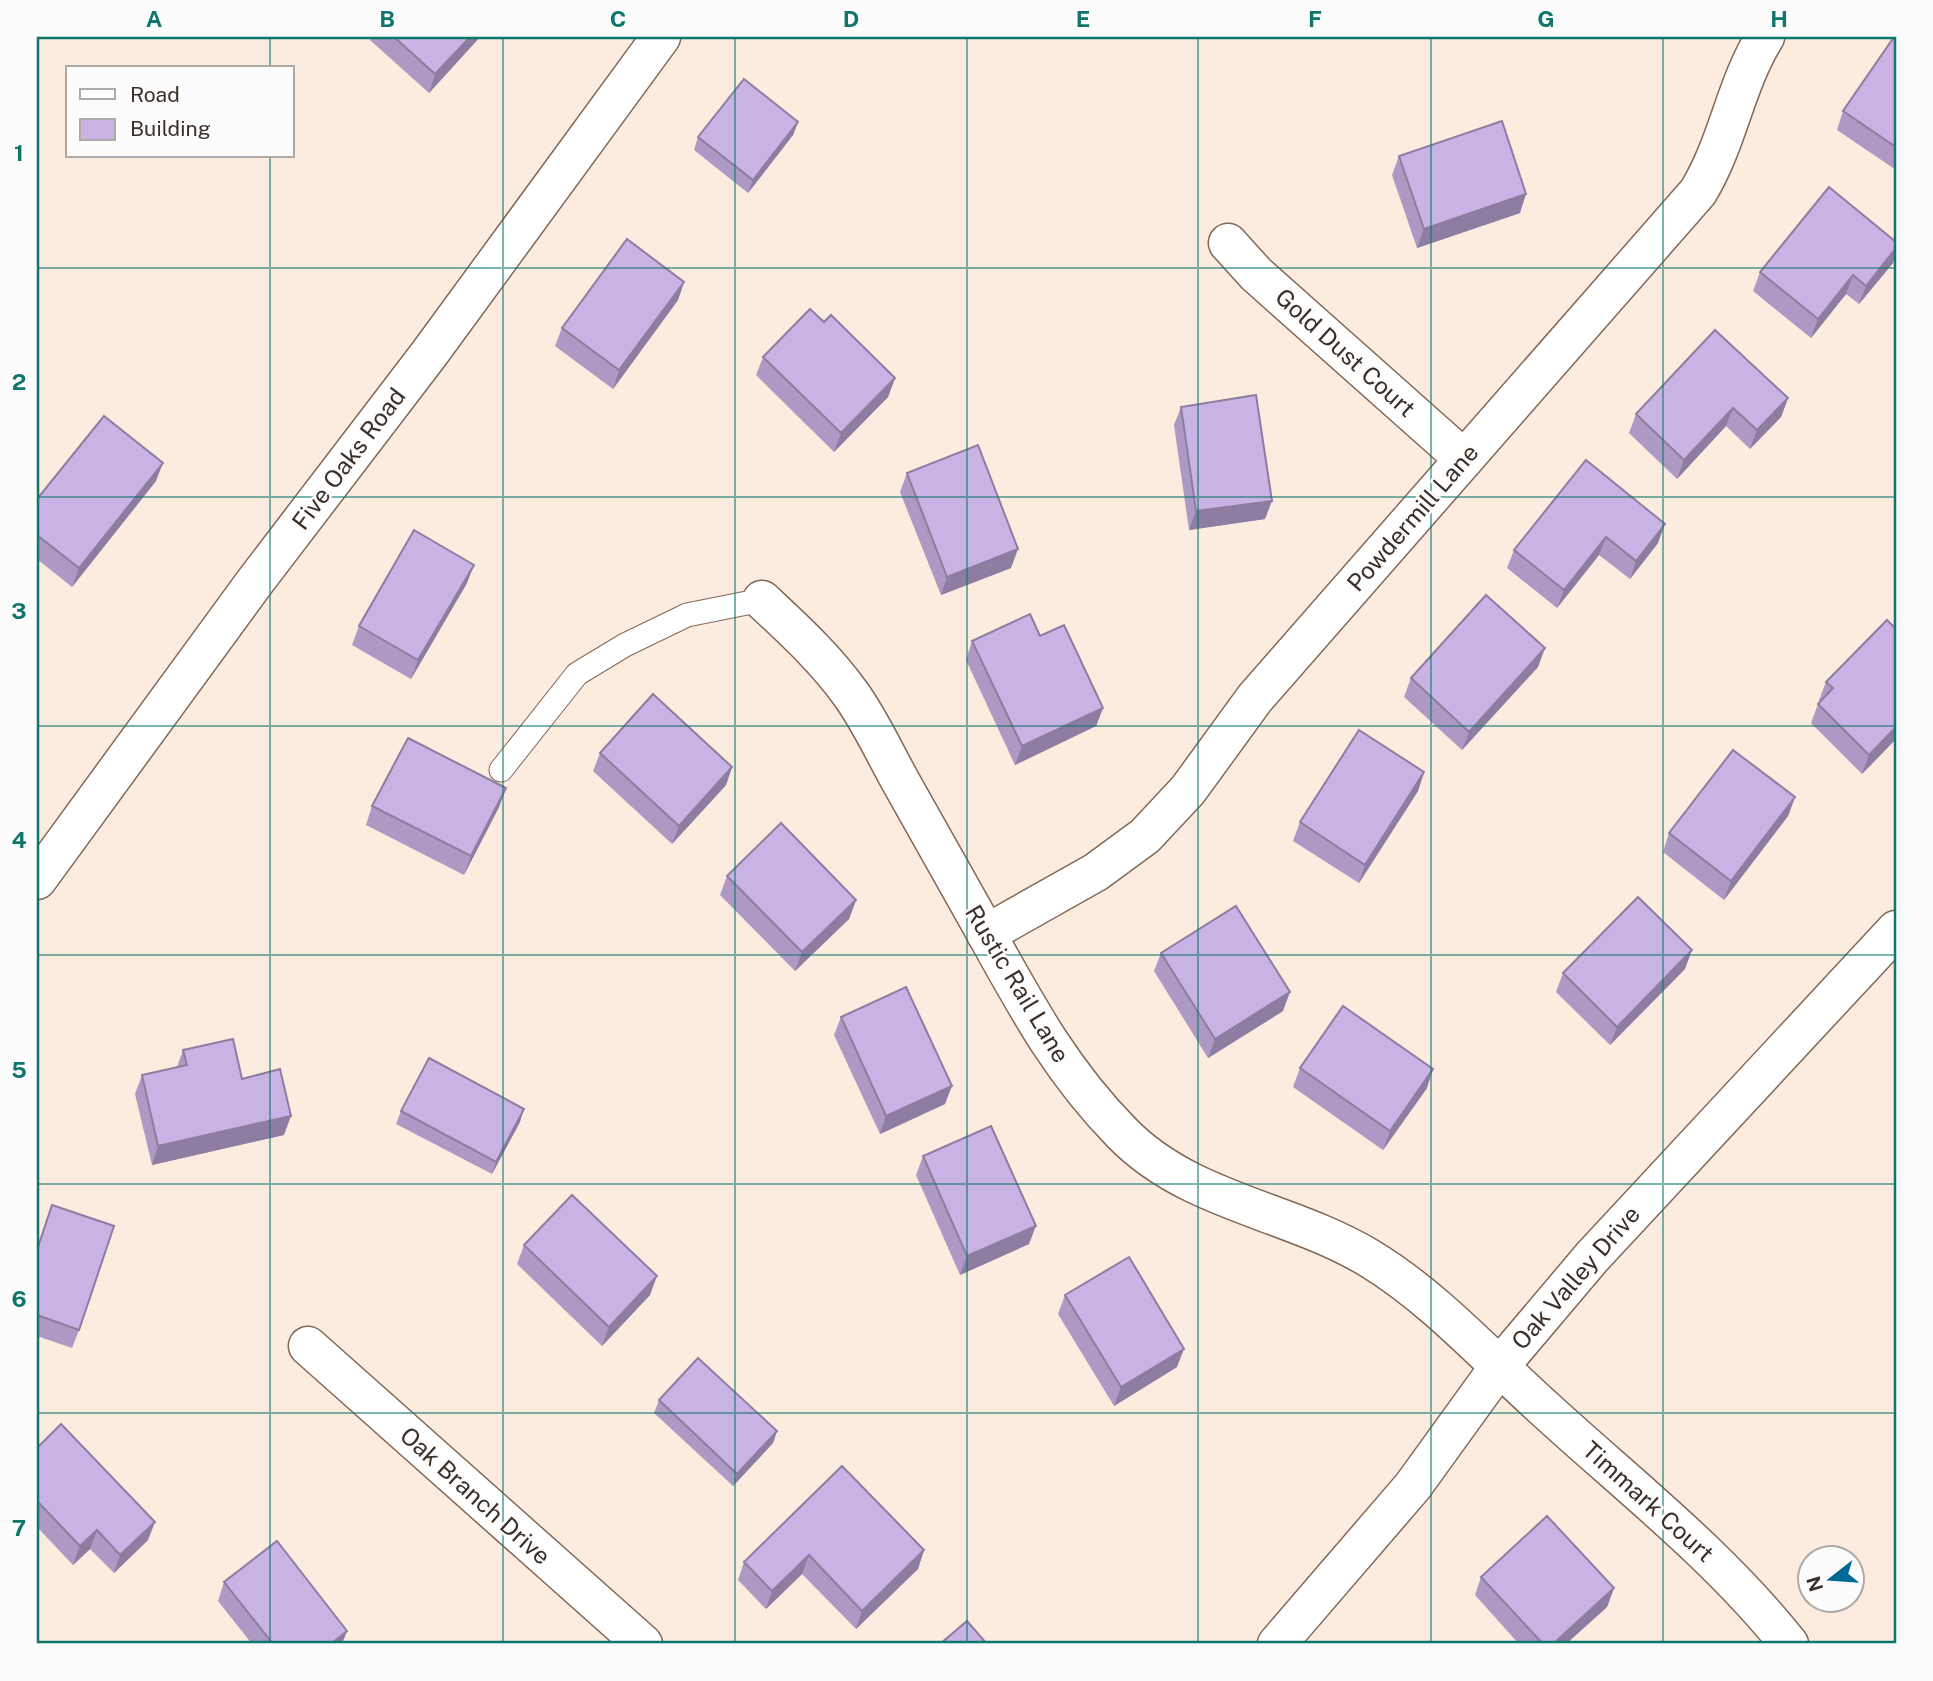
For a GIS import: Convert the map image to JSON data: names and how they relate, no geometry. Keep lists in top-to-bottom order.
{
  "streets": {
    "street": [
      "Gold Dust Court",
      "Five Oaks Road",
      "Powdermill Lane",
      "Rustic Rail Lane",
      "Oak Valley Drive",
      "Oak Branch Drive",
      "Timmark Court"
    ]
  },
  "crossings": [
    ["Gold Dust Court", "Powdermill Lane"],
    ["Powdermill Lane", "Rustic Rail Lane"],
    ["Rustic Rail Lane", "Oak Valley Drive"],
    ["Rustic Rail Lane", "Timmark Court"],
    ["Oak Valley Drive", "Timmark Court"]
  ],
  "legend": ["Road", "Building"],
  "north": "left",
  "grid": {
    "columns": [
      "A",
      "B",
      "C",
      "D",
      "E",
      "F",
      "G",
      "H"
    ],
    "rows": [
      "1",
      "2",
      "3",
      "4",
      "5",
      "6",
      "7"
    ]
  }
}
